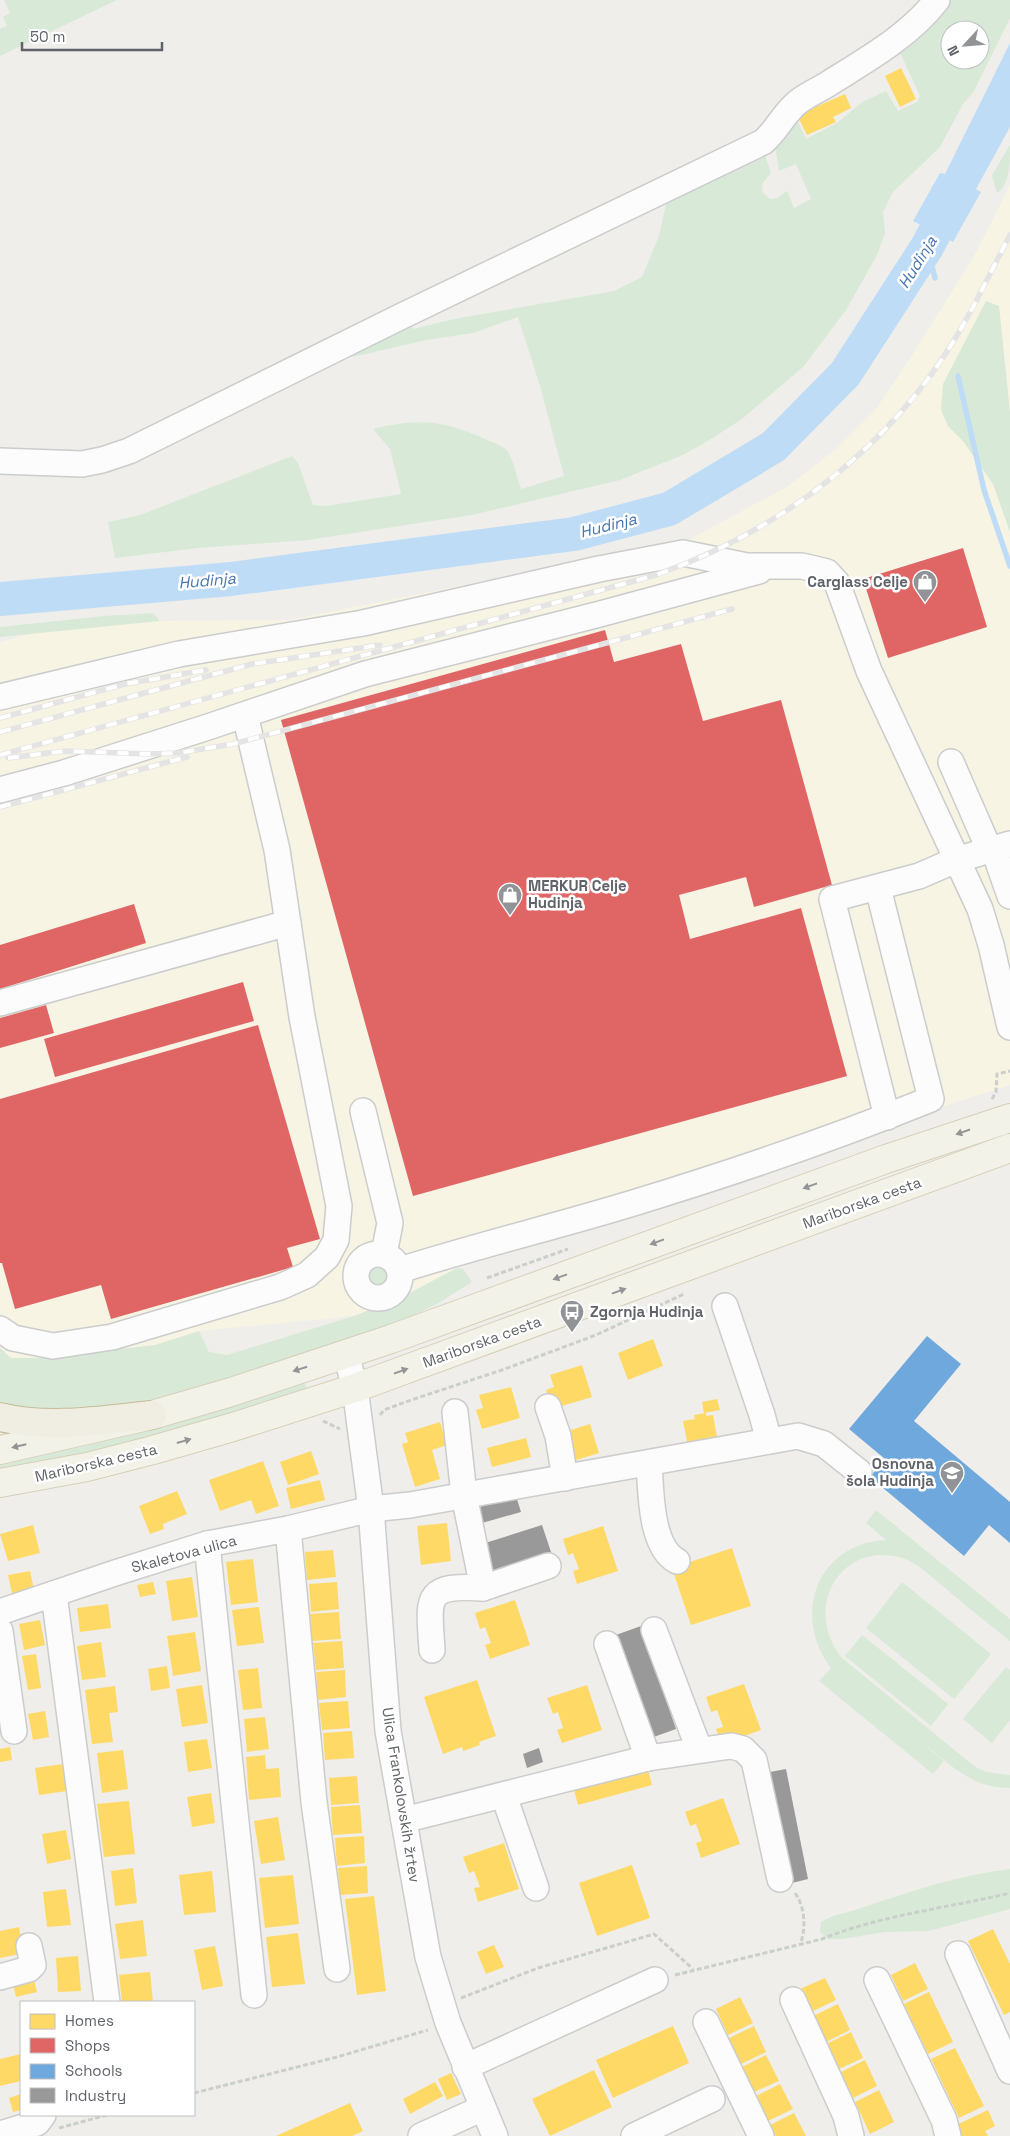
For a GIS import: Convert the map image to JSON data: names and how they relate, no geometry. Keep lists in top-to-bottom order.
{
  "streets": {
    "main road": ["Mariborska cesta"],
    "street": ["Skaletova ulica", "Ulica Frankolovskih žrtev"]
  },
  "crossings": [
    ["Mariborska cesta", "Ulica Frankolovskih žrtev"],
    ["Skaletova ulica", "Ulica Frankolovskih žrtev"]
  ],
  "water": ["Hudinja"],
  "places": {
    "shop": ["Carglass Celje", "MERKUR Celje Hudinja"],
    "bus stop": ["Zgornja Hudinja"],
    "school or university": ["Osnovna šola Hudinja"]
  },
  "legend": [
    "Homes",
    "Shops",
    "Schools",
    "Industry"
  ],
  "scale_bar": "50 m",
  "north": "bottom left"
}
